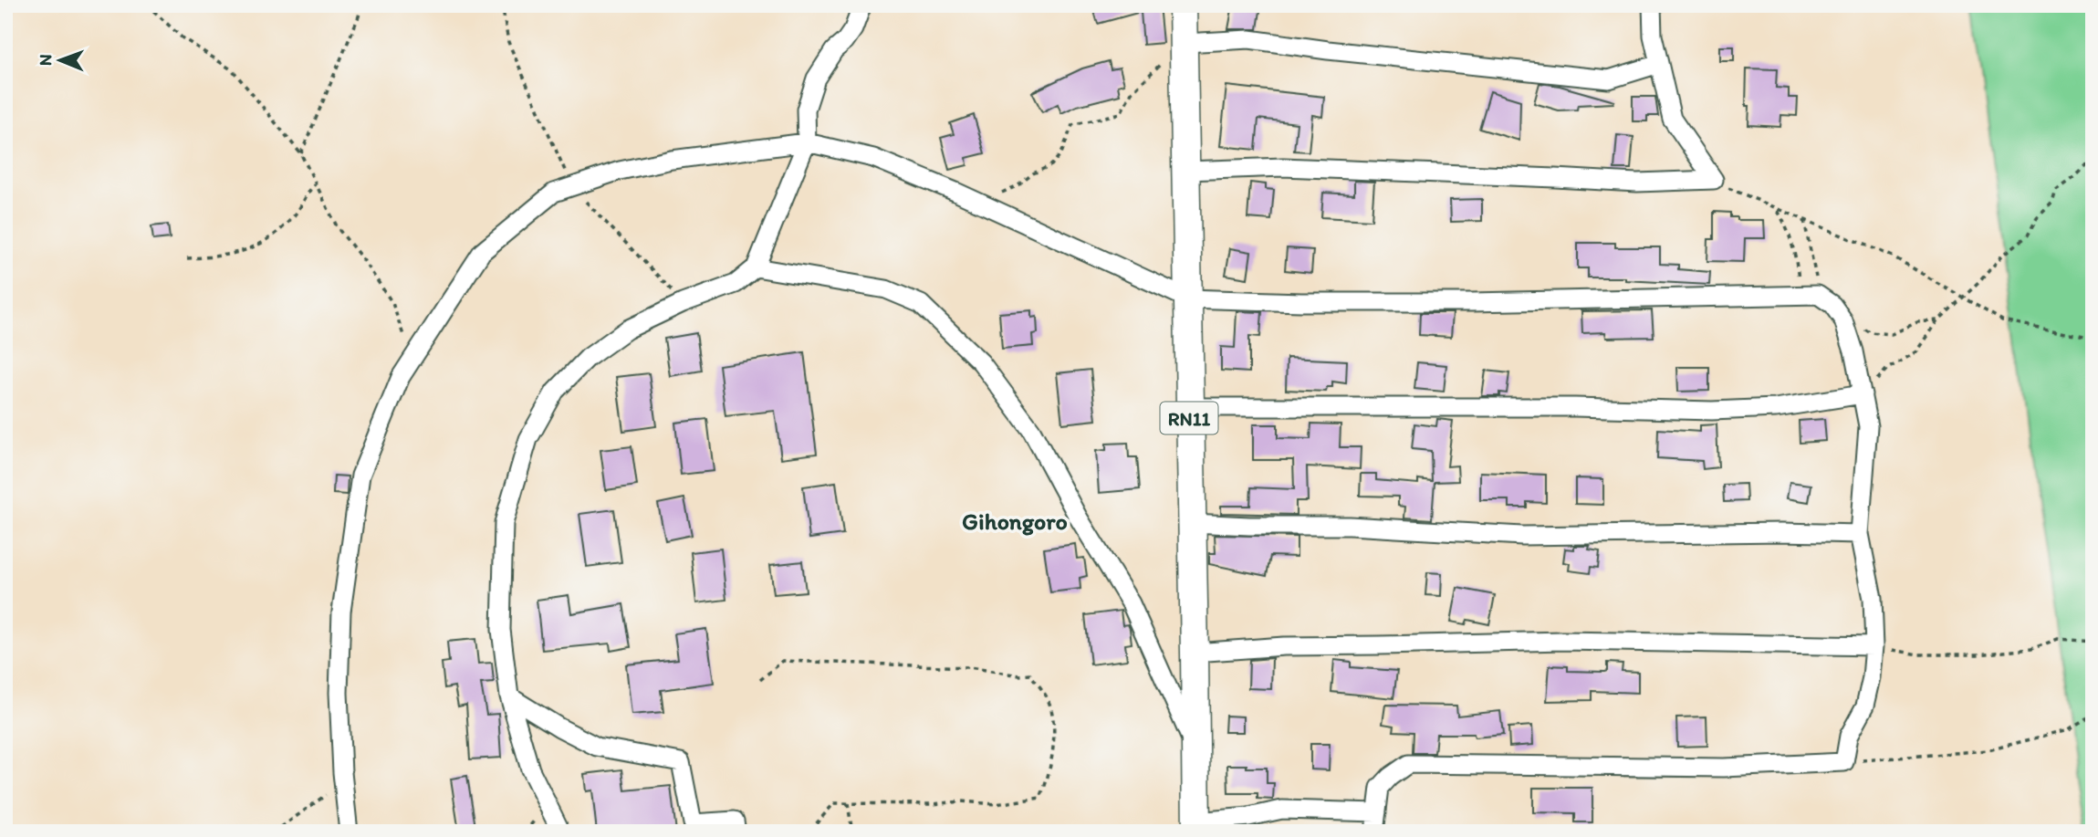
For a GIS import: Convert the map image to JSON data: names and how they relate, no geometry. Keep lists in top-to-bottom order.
{
  "streets": {
    "main road": ["RN11"]
  },
  "districts": ["Gihongoro"],
  "north": "left"
}
